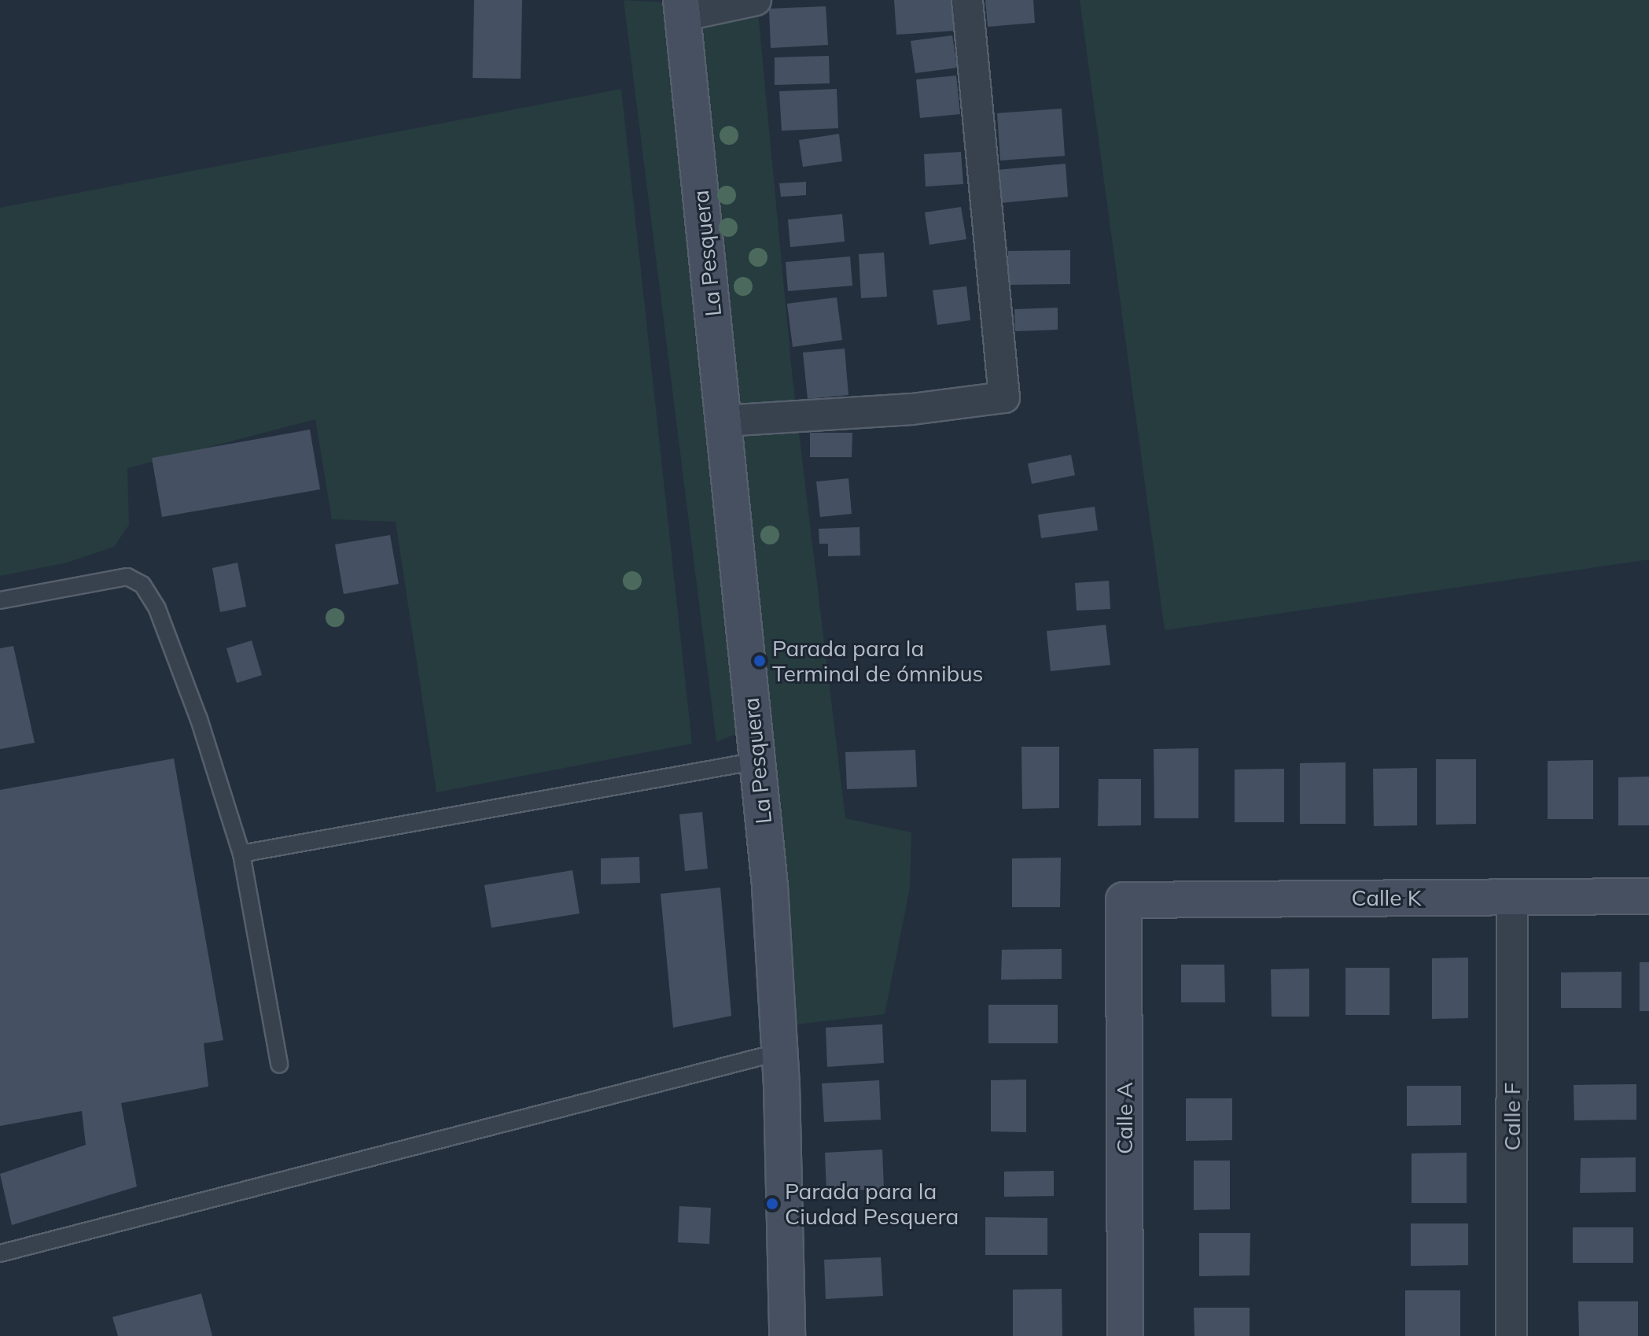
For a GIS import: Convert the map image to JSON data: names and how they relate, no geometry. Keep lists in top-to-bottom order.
{
  "streets": {
    "main road": ["La Pesquera", "Calle K", "Calle A"],
    "street": ["Calle F"]
  },
  "crossings": [
    ["Calle K", "Calle F"],
    ["Calle K", "Calle A"]
  ],
  "places": ["Parada para la Terminal de ómnibus", "Parada para la Ciudad Pesquera"]
}
